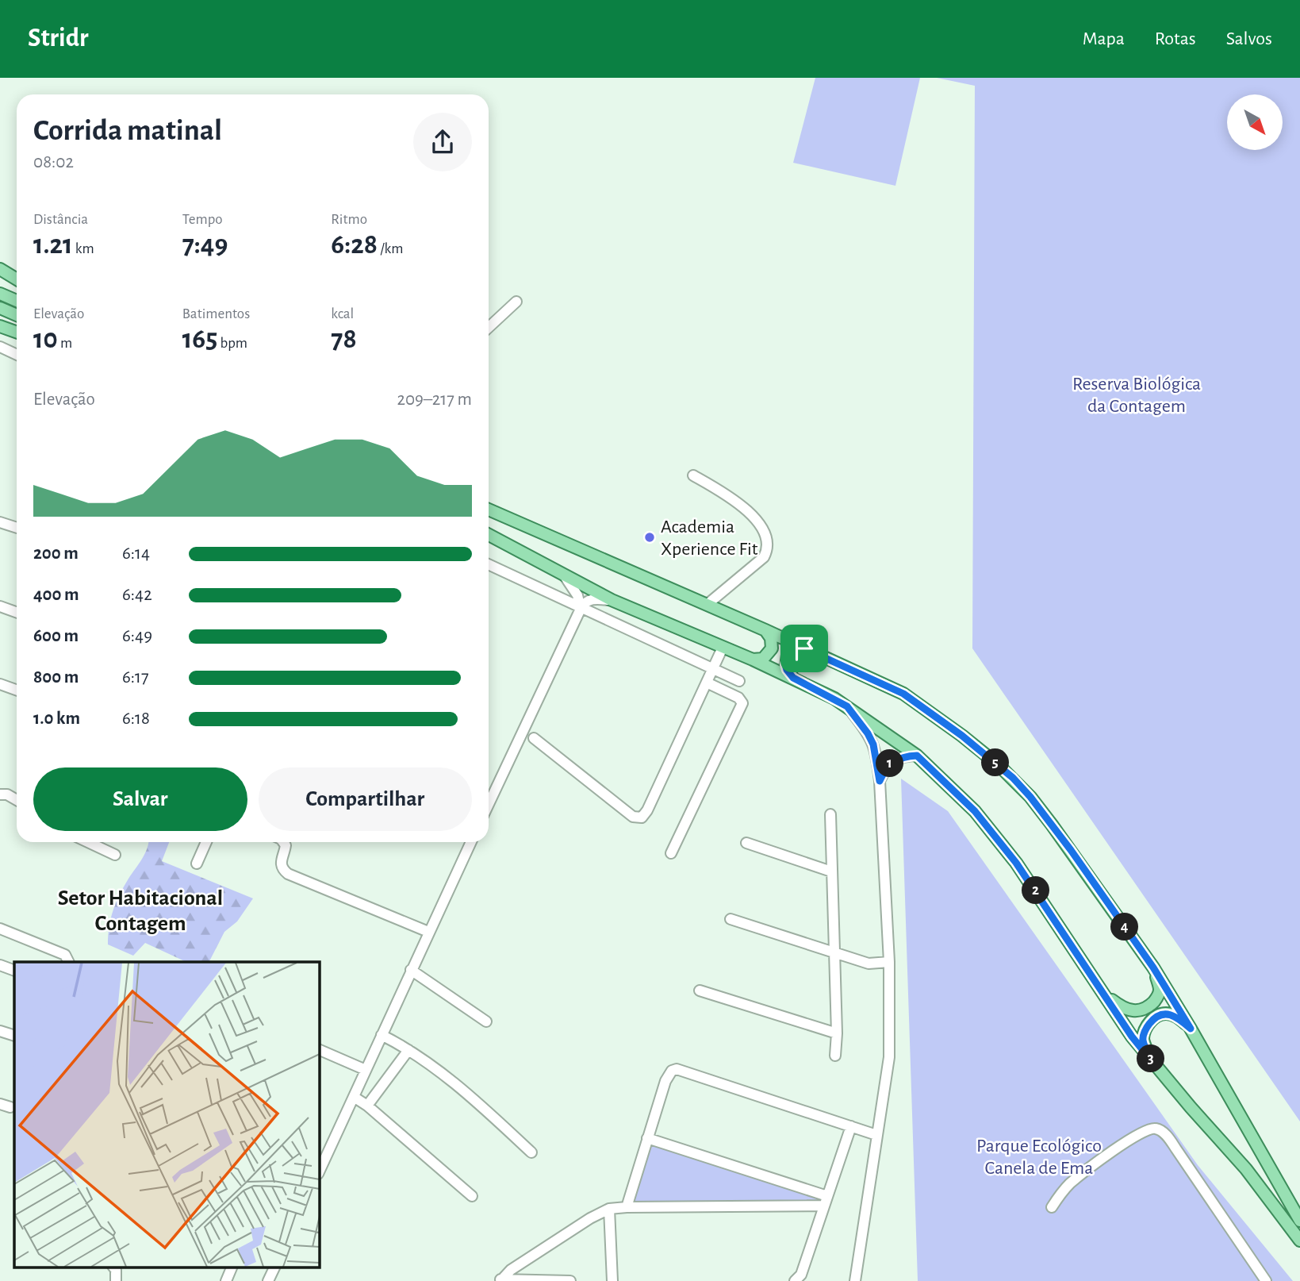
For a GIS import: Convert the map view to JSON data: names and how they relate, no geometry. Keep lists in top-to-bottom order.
{
  "districts": ["Setor Habitacional Contagem"],
  "parks": ["Reserva Biológica da Contagem", "Parque Ecológico Canela de Ema"],
  "places": ["Academia Xperience Fit"],
  "north": "bottom right",
  "page": {
    "header": "Stridr",
    "nav": ["Mapa", "Rotas", "Salvos"],
    "heading": ["Corrida matinal", "08:02"],
    "stats": [
      ["Distância", "1.21 km"],
      ["Tempo", "7:49"],
      ["Ritmo", "6:28 /km"],
      ["Elevação", "10 m"],
      ["Batimentos", "165 bpm"],
      ["kcal", "78"]
    ],
    "chart": ["Elevação", "209–217 m"],
    "list": [
      {
        "name": "200 m",
        "note": "6:14"
      },
      {
        "name": "400 m",
        "note": "6:42"
      },
      {
        "name": "600 m",
        "note": "6:49"
      },
      {
        "name": "800 m",
        "note": "6:17"
      },
      {
        "name": "1.0 km",
        "note": "6:18"
      }
    ],
    "pins": [
      "5",
      "1",
      "2",
      "4",
      "3"
    ],
    "buttons": ["Salvar", "Compartilhar"]
  }
}
